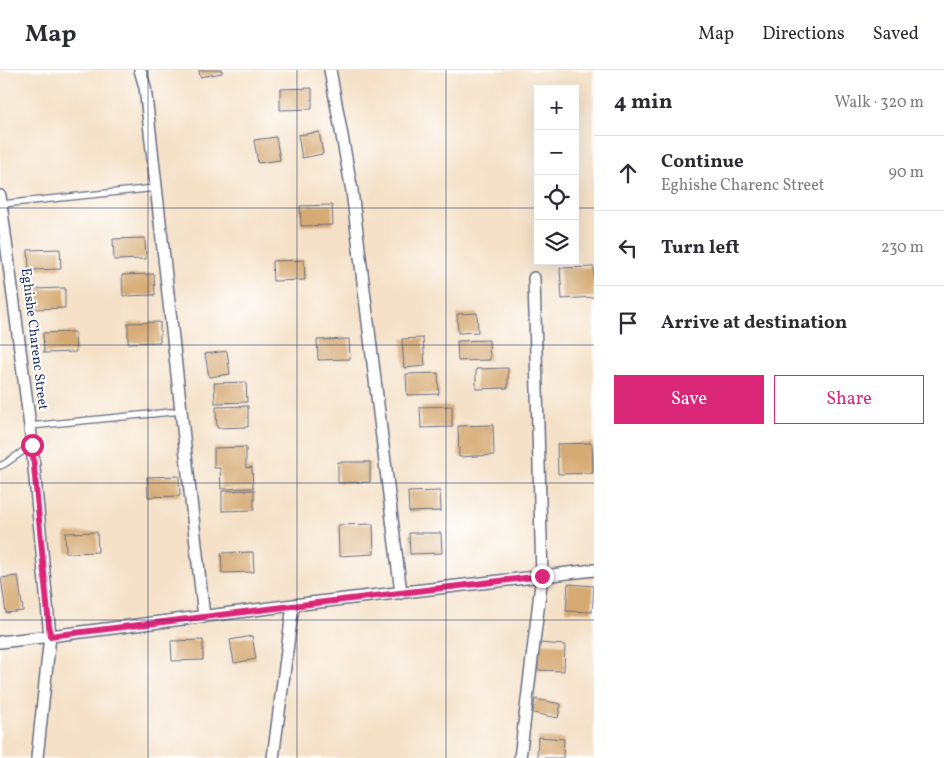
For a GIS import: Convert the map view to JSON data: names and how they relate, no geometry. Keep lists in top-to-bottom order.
{
  "streets": {
    "street": ["Eghishe Charenc Street"]
  },
  "page": {
    "header": "Map",
    "nav": ["Map", "Directions", "Saved"],
    "heading": ["4 min", "Walk · 320 m"],
    "map_buttons": ["+", "−"],
    "list": [
      ["Continue", "Eghishe Charenc Street", "90 m"],
      ["Turn left", "230 m"],
      "Arrive at destination"
    ],
    "buttons": ["Save", "Share"]
  }
}
